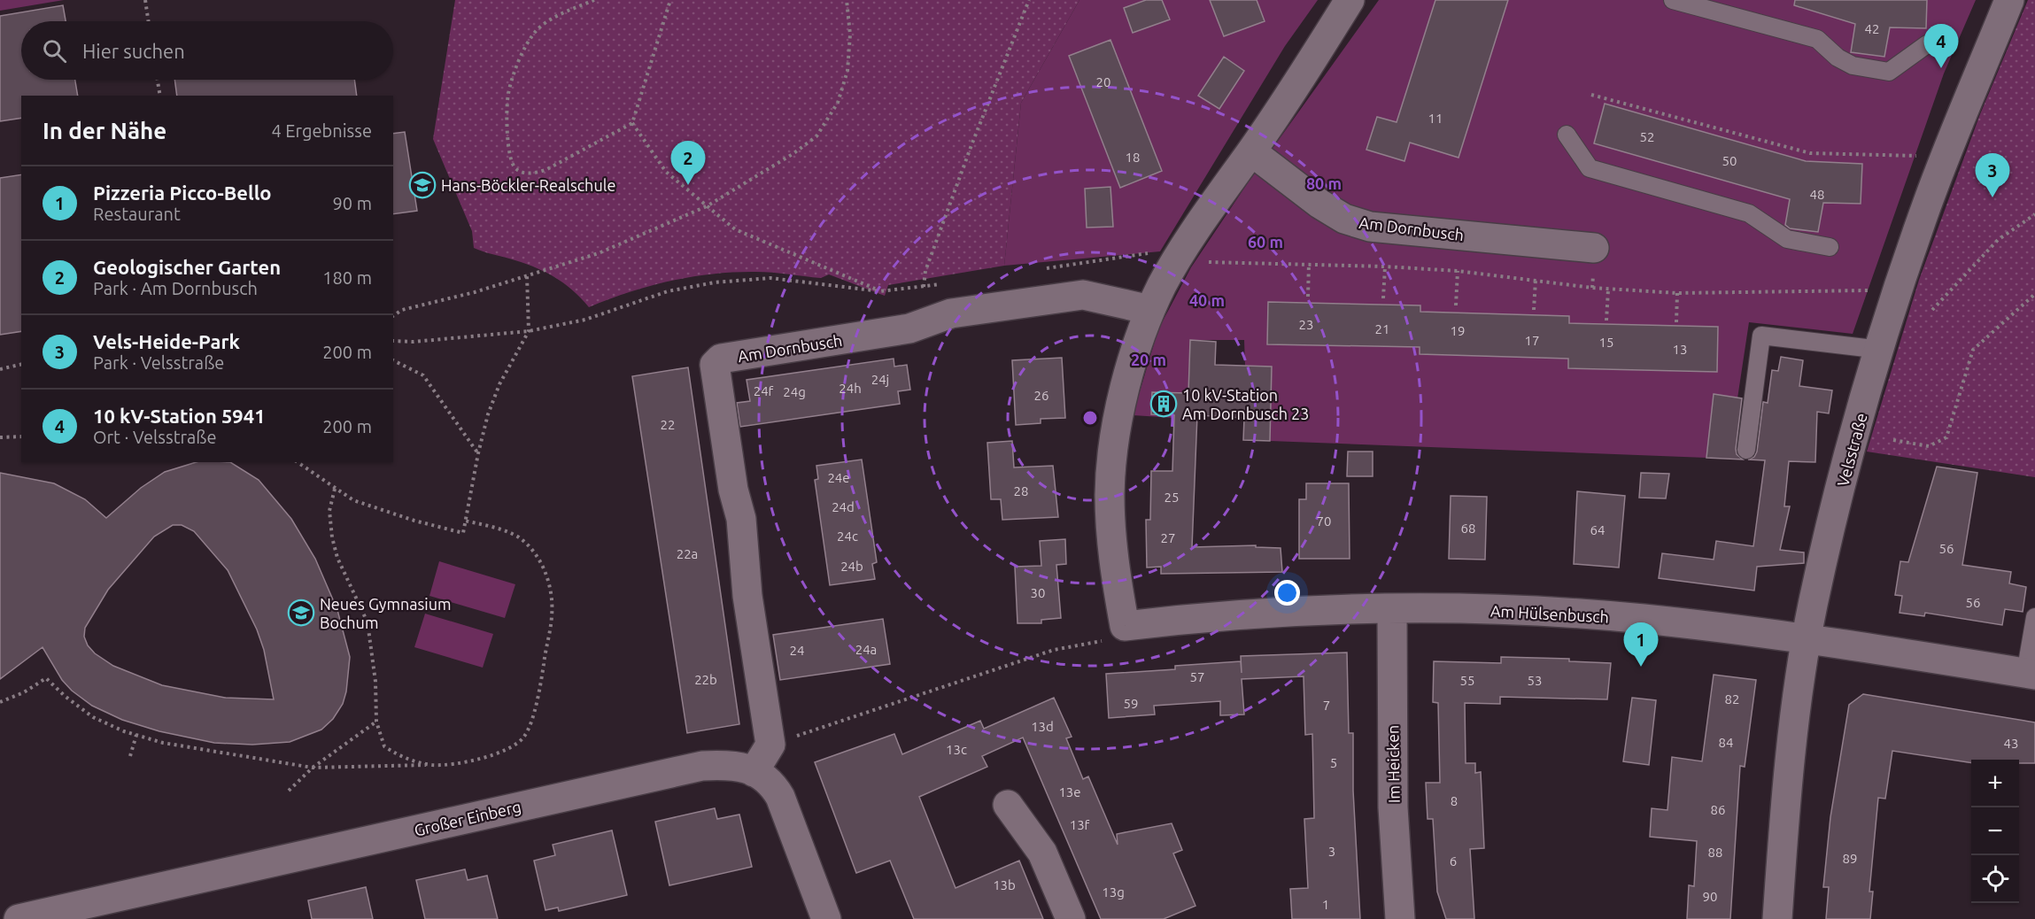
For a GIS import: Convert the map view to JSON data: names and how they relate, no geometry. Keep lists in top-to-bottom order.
{
  "streets": {
    "street": [
      "Am Dornbusch",
      "Velsstraße",
      "Am Hülsenbusch",
      "Im Heicken",
      "Großer Einberg"
    ]
  },
  "crossings": [
    ["Velsstraße", "Am Hülsenbusch"],
    ["Am Hülsenbusch", "Im Heicken"]
  ],
  "places": {
    "school or university": ["Hans-Böckler-Realschule", "Neues Gymnasium Bochum"],
    "building": ["10 kV-Station Am Dornbusch 23"]
  },
  "house_numbers": [
    "42",
    "20",
    "11",
    "52",
    "18",
    "50",
    "48",
    "23",
    "21",
    "19",
    "17",
    "15",
    "13",
    "24j",
    "24h",
    "24f",
    "24g",
    "26",
    "22",
    "24e",
    "28",
    "25",
    "24d",
    "70",
    "68",
    "64",
    "24c",
    "27",
    "56",
    "22a",
    "24b",
    "30",
    "56",
    "24a",
    "24",
    "57",
    "22b",
    "55",
    "53",
    "82",
    "59",
    "7",
    "13d",
    "84",
    "43",
    "13c",
    "5",
    "13e",
    "8",
    "86",
    "13f",
    "3",
    "88",
    "89",
    "6",
    "13b",
    "13g",
    "90",
    "1"
  ],
  "page": {
    "search": "Hier suchen",
    "pins": [
      "4",
      "2",
      "3",
      "1"
    ],
    "heading": ["In der Nähe", "4 Ergebnisse"],
    "list": [
      {
        "mark": "1",
        "name": "Pizzeria Picco-Bello",
        "note": "Restaurant",
        "value": "90 m"
      },
      {
        "mark": "2",
        "name": "Geologischer Garten",
        "note": "Park · Am Dornbusch",
        "value": "180 m"
      },
      {
        "mark": "3",
        "name": "Vels-Heide-Park",
        "note": "Park · Velsstraße",
        "value": "200 m"
      },
      {
        "mark": "4",
        "name": "10 kV-Station 5941",
        "note": "Ort · Velsstraße",
        "value": "200 m"
      }
    ],
    "map_buttons": ["+", "−"]
  },
  "rings": [
    "80 m",
    "60 m",
    "40 m",
    "20 m"
  ]
}
